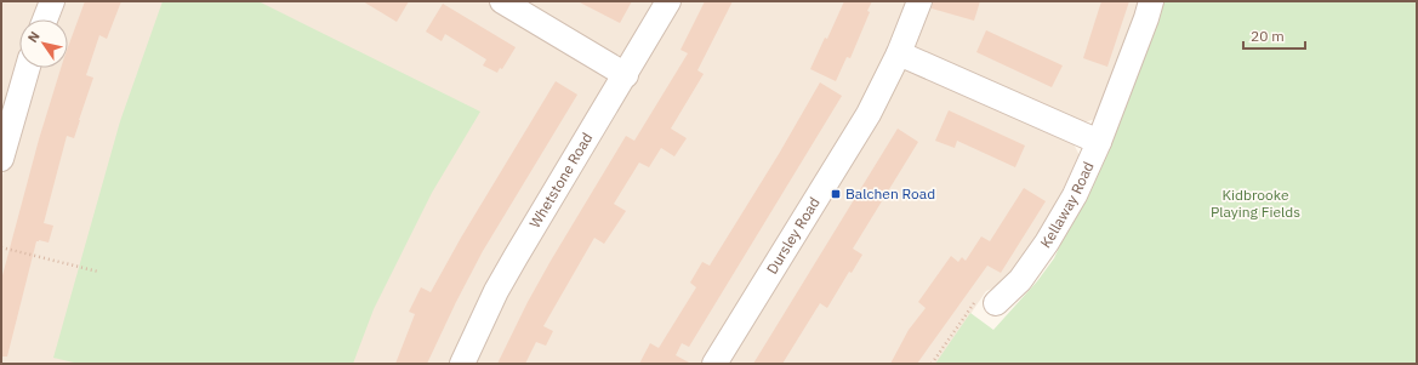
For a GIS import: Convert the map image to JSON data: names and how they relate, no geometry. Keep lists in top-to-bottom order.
{
  "streets": {
    "street": ["Whetstone Road", "Kellaway Road", "Dursley Road"]
  },
  "parks": ["Kidbrooke Playing Fields"],
  "places": {
    "transit": ["Balchen Road"]
  },
  "scale_bar": "20 m",
  "north": "top left"
}
